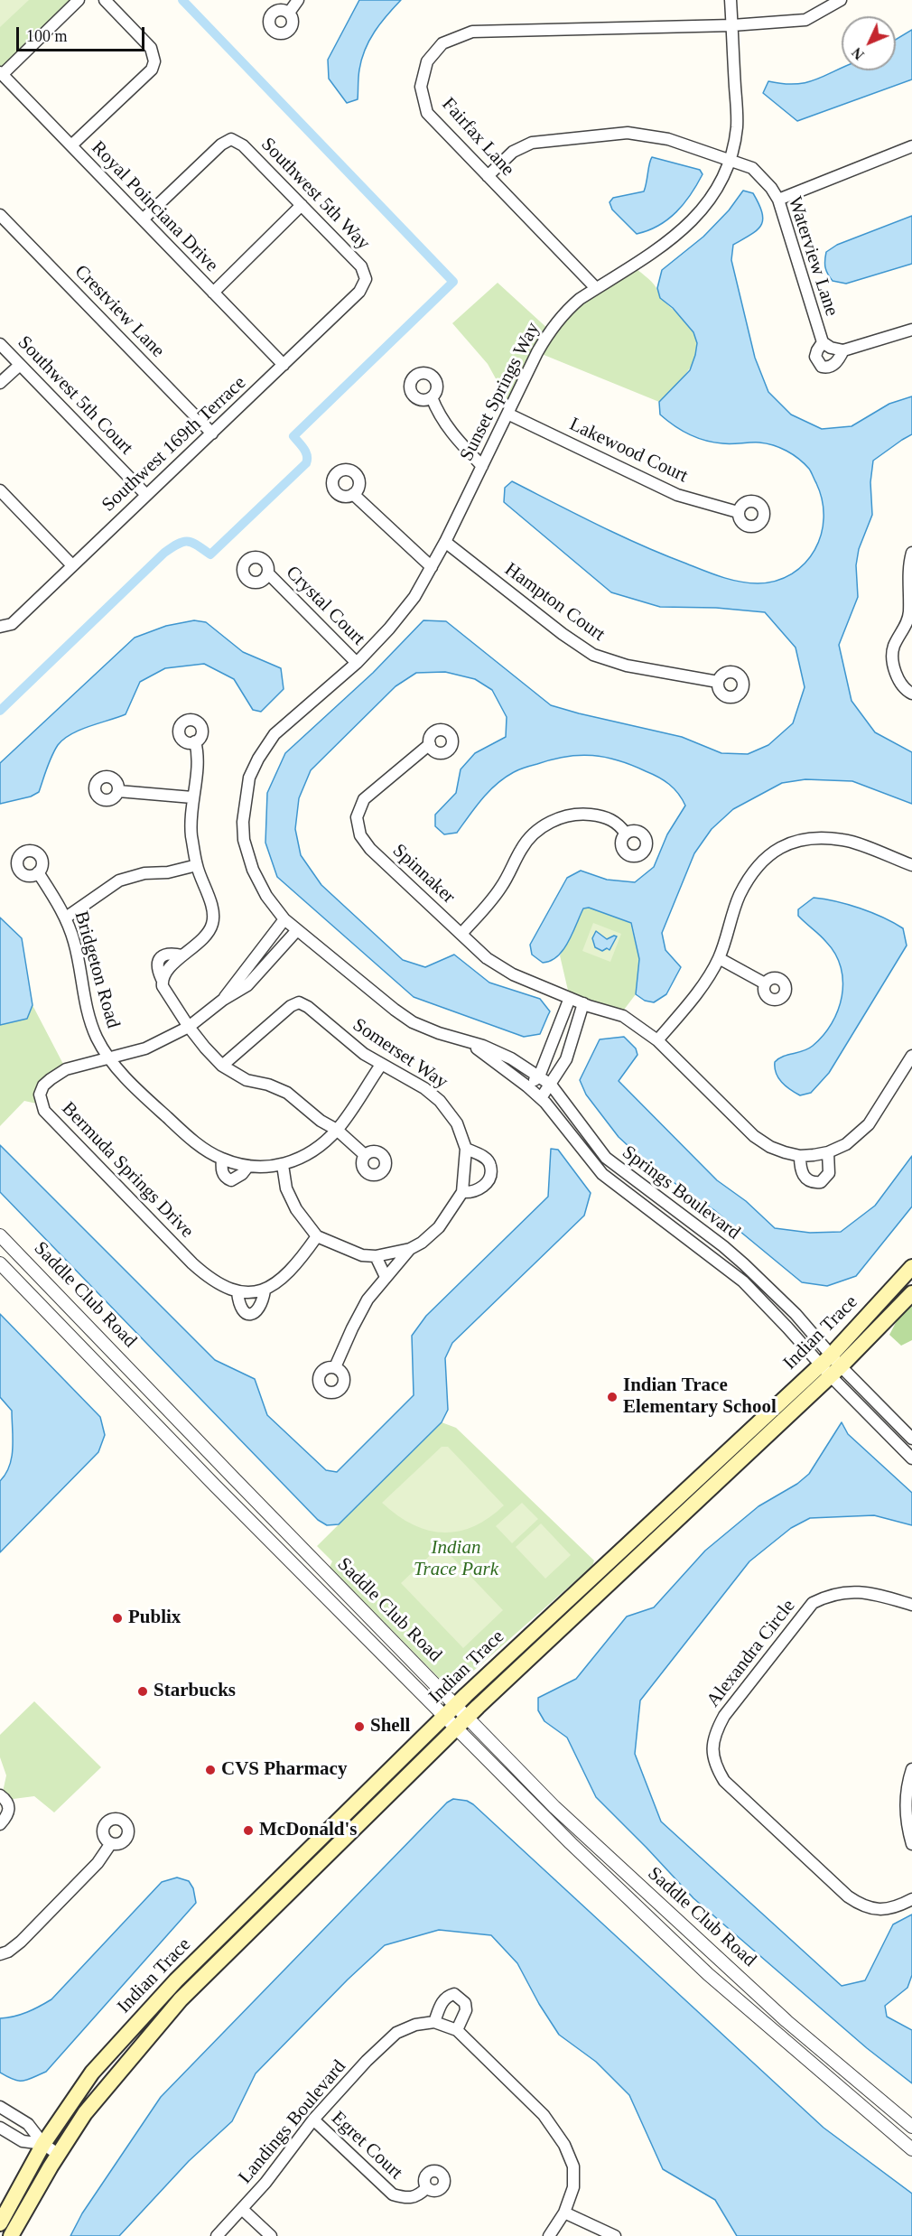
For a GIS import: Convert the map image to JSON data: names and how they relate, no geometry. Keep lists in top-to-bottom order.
{
  "streets": {
    "main road": ["Indian Trace"],
    "street": [
      "Fairfax Lane",
      "Southwest 5th Way",
      "Royal Poinciana Drive",
      "Waterview Lane",
      "Crestview Lane",
      "Sunset Springs Way",
      "Southwest 5th Court",
      "Southwest 169th Terrace",
      "Lakewood Court",
      "Hampton Court",
      "Crystal Court",
      "Spinnaker",
      "Bridgeton Road",
      "Somerset Way",
      "Bermuda Springs Drive",
      "Springs Boulevard",
      "Saddle Club Road",
      "Alexandra Circle",
      "Landings Boulevard",
      "Egret Court"
    ]
  },
  "crossings": [
    ["Fairfax Lane", "Waterview Lane"],
    ["Fairfax Lane", "Sunset Springs Way"],
    ["Southwest 5th Way", "Royal Poinciana Drive"],
    ["Southwest 5th Way", "Southwest 169th Terrace"],
    ["Royal Poinciana Drive", "Southwest 169th Terrace"],
    ["Waterview Lane", "Sunset Springs Way"],
    ["Crestview Lane", "Southwest 169th Terrace"],
    ["Sunset Springs Way", "Lakewood Court"],
    ["Sunset Springs Way", "Hampton Court"],
    ["Sunset Springs Way", "Crystal Court"],
    ["Sunset Springs Way", "Springs Boulevard"],
    ["Southwest 5th Court", "Southwest 169th Terrace"],
    ["Bridgeton Road", "Somerset Way"],
    ["Bridgeton Road", "Bermuda Springs Drive"],
    ["Bermuda Springs Drive", "Springs Boulevard"],
    ["Springs Boulevard", "Indian Trace"],
    ["Saddle Club Road", "Indian Trace"],
    ["Landings Boulevard", "Egret Court"]
  ],
  "parks": ["Indian Trace Park"],
  "places": [
    "Indian Trace Elementary School",
    "Publix",
    "Starbucks",
    "Shell",
    "CVS Pharmacy",
    "McDonald's"
  ],
  "scale_bar": "100 m",
  "north": "bottom left"
}
